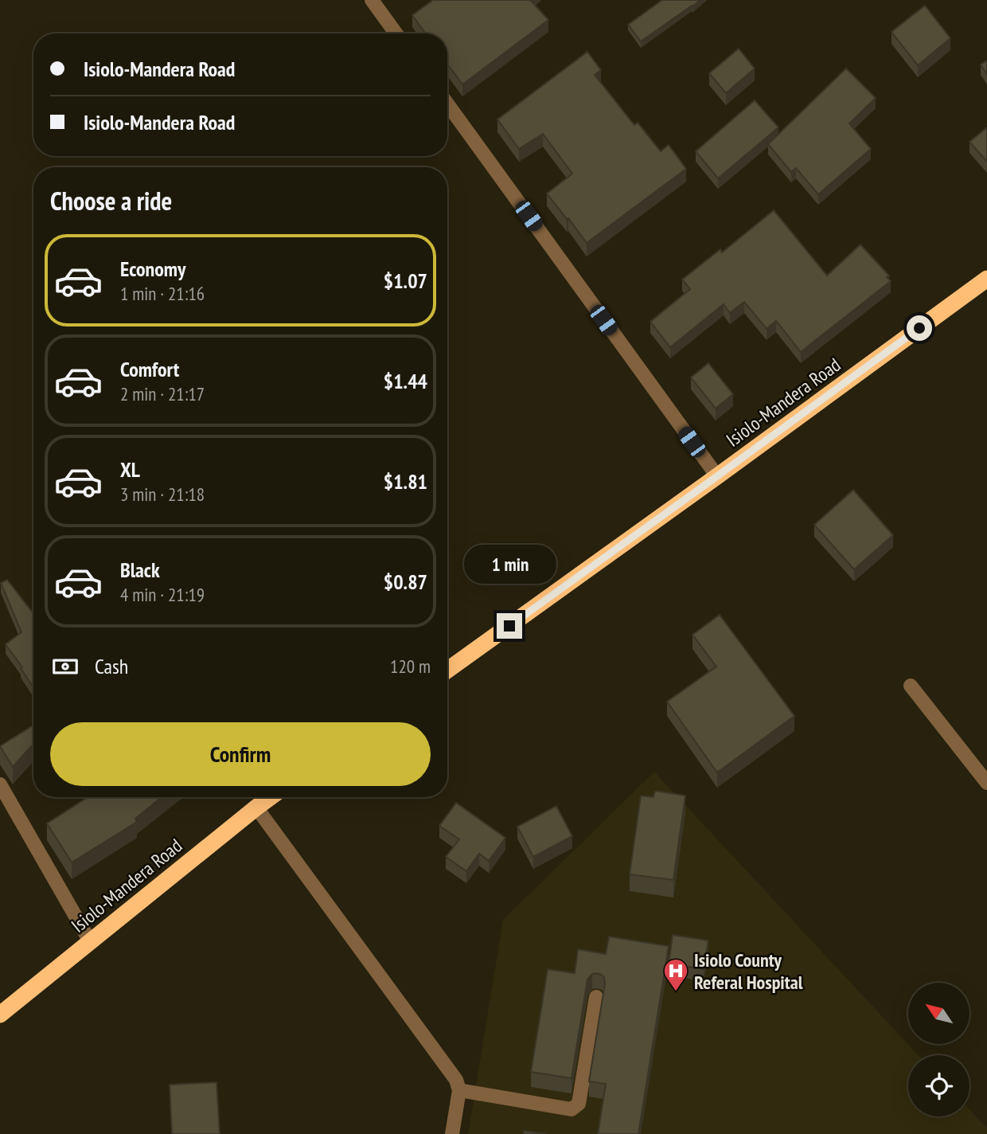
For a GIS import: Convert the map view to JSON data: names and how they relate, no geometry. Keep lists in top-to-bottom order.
{
  "streets": {
    "highway": ["Isiolo-Mandera Road"]
  },
  "places": {
    "hospital": ["Isiolo County Referal Hospital"]
  },
  "north": "top left",
  "page": {
    "banner": ["Isiolo-Mandera Road", "Isiolo-Mandera Road"],
    "heading": "Choose a ride",
    "list": [
      {
        "name": "Economy",
        "note": "1 min · 21:16",
        "value": "$1.07"
      },
      {
        "name": "Comfort",
        "note": "2 min · 21:17",
        "value": "$1.44"
      },
      {
        "name": "XL",
        "note": "3 min · 21:18",
        "value": "$1.81"
      },
      {
        "name": "Black",
        "note": "4 min · 21:19",
        "value": "$0.87"
      }
    ],
    "bubble": "1 min",
    "pay": ["Cash", "120 m"],
    "buttons": "Confirm"
  }
}
